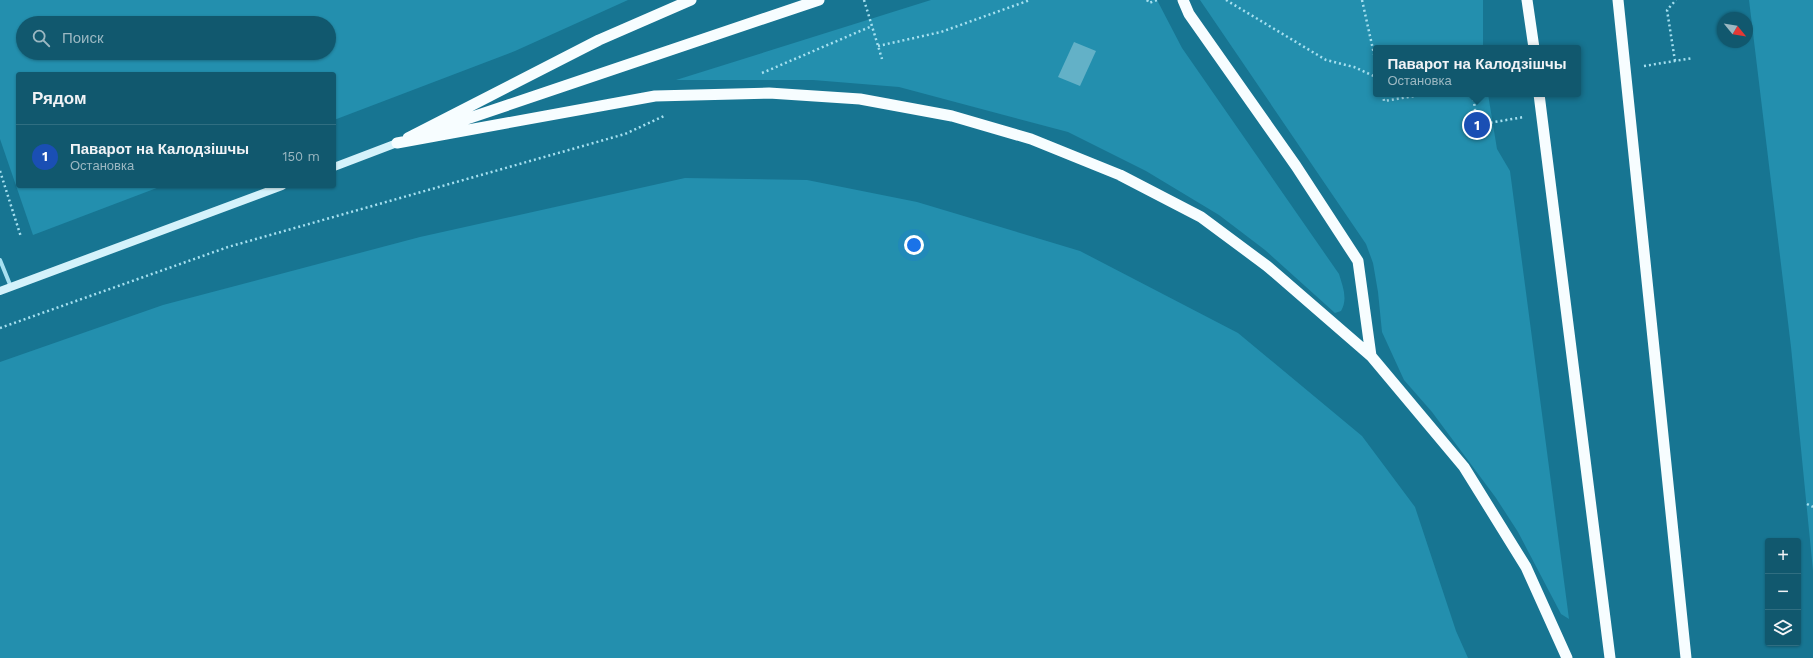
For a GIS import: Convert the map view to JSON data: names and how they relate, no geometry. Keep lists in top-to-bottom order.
{
  "north": "bottom right",
  "page": {
    "search": "Поиск",
    "popup": ["Паварот на Калодзішчы", "Остановка"],
    "heading": "Рядом",
    "pins": "1",
    "list": [
      {
        "mark": "1",
        "name": "Паварот на Калодзішчы",
        "note": "Остановка",
        "value": "150 m"
      }
    ],
    "map_buttons": ["+", "−"]
  }
}
